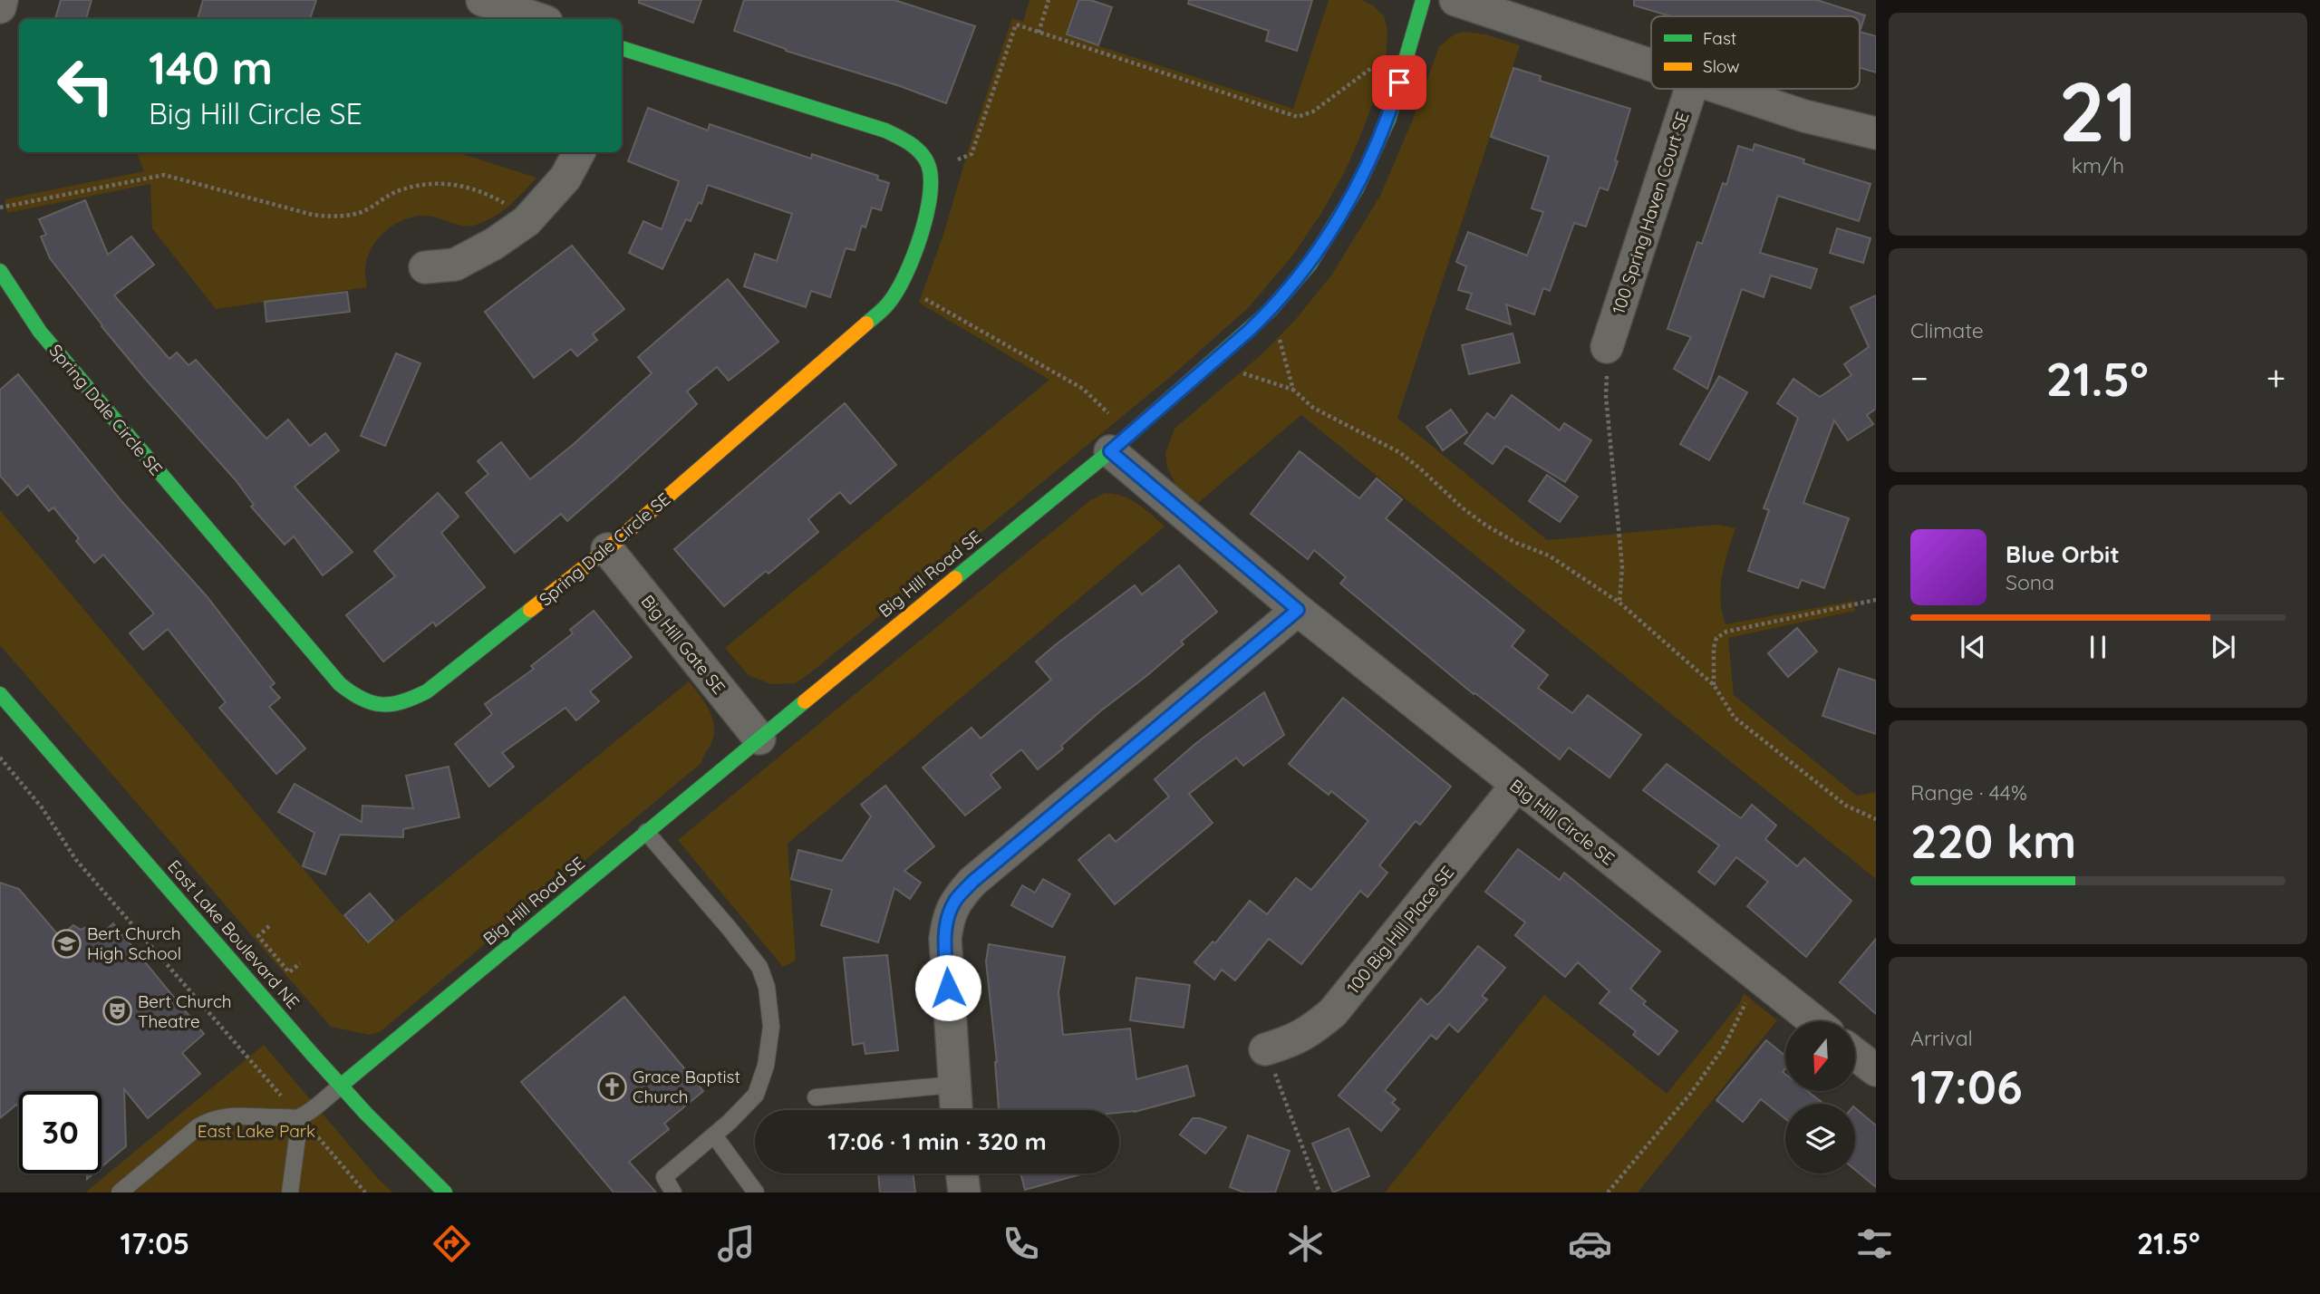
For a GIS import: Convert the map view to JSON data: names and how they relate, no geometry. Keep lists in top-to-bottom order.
{
  "streets": {
    "street": [
      "100 Spring Haven Court SE",
      "Spring Dale Circle SE",
      "Big Hill Road SE",
      "Big Hill Gate SE",
      "Big Hill Circle SE",
      "100 Big Hill Place SE",
      "East Lake Boulevard NE"
    ]
  },
  "crossings": [
    ["Spring Dale Circle SE", "Big Hill Gate SE"],
    ["Big Hill Road SE", "Big Hill Gate SE"],
    ["Big Hill Road SE", "Big Hill Circle SE"],
    ["Big Hill Road SE", "East Lake Boulevard NE"],
    ["Big Hill Circle SE", "100 Big Hill Place SE"]
  ],
  "parks": ["East Lake Park"],
  "places": {
    "school or university": ["Bert Church High School"],
    "theatre": ["Bert Church Theatre"],
    "church": ["Grace Baptist Church"]
  },
  "legend": ["Fast", "Slow"],
  "north": "bottom",
  "page": {
    "tile": [
      ["21", "km/h"],
      "Climate",
      ["Range · 44%", "220 km"],
      ["Arrival", "17:06"]
    ],
    "turn": ["140 m", "Big Hill Circle SE"],
    "heat": ["−", "21.5°", "+"],
    "song": ["Blue Orbit", "Sona"],
    "limit": "30",
    "trip": "17:06 · 1 min · 320 m",
    "tabs": ["17:05", "21.5°"]
  }
}
